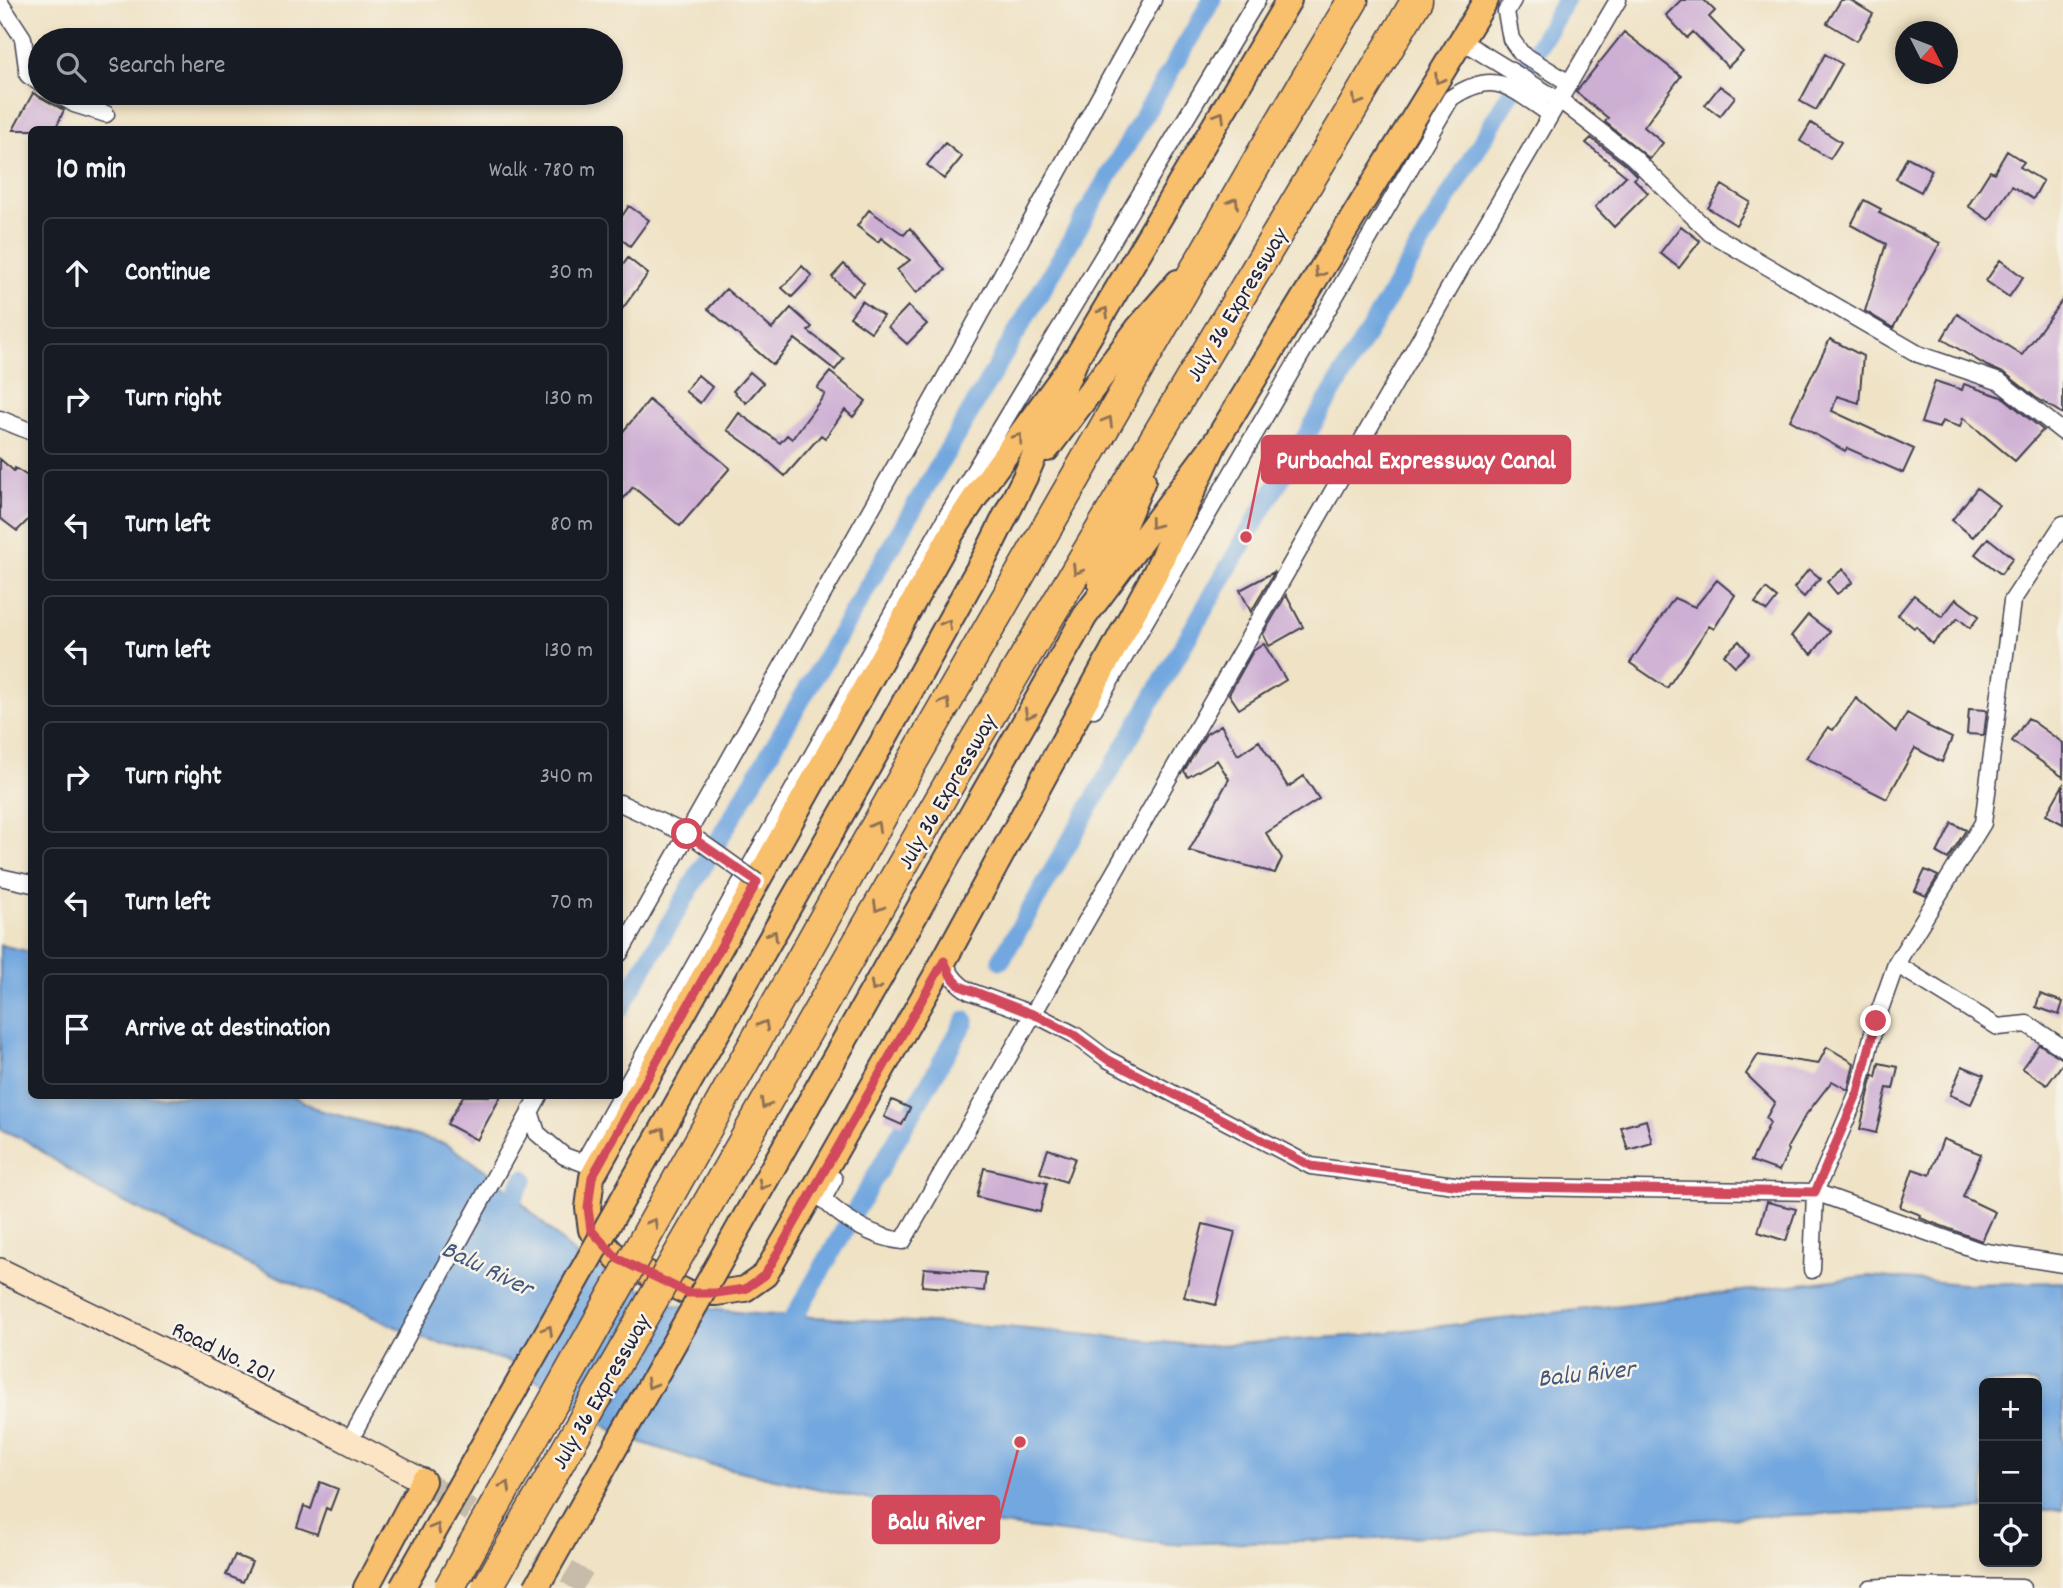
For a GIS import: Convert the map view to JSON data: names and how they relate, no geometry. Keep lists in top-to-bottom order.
{
  "streets": {
    "highway": ["July 36 Expressway"],
    "street": ["Road No. 201"]
  },
  "water": ["Balu River"],
  "places": ["Purbachal Expressway Canal", "Balu River"],
  "north": "bottom right",
  "page": {
    "search": "Search here",
    "heading": ["10 min", "Walk · 780 m"],
    "list": [
      ["Continue", "30 m"],
      ["Turn right", "130 m"],
      ["Turn left", "80 m"],
      ["Turn left", "130 m"],
      ["Turn right", "340 m"],
      ["Turn left", "70 m"],
      "Arrive at destination"
    ],
    "map_buttons": ["+", "−"]
  }
}
